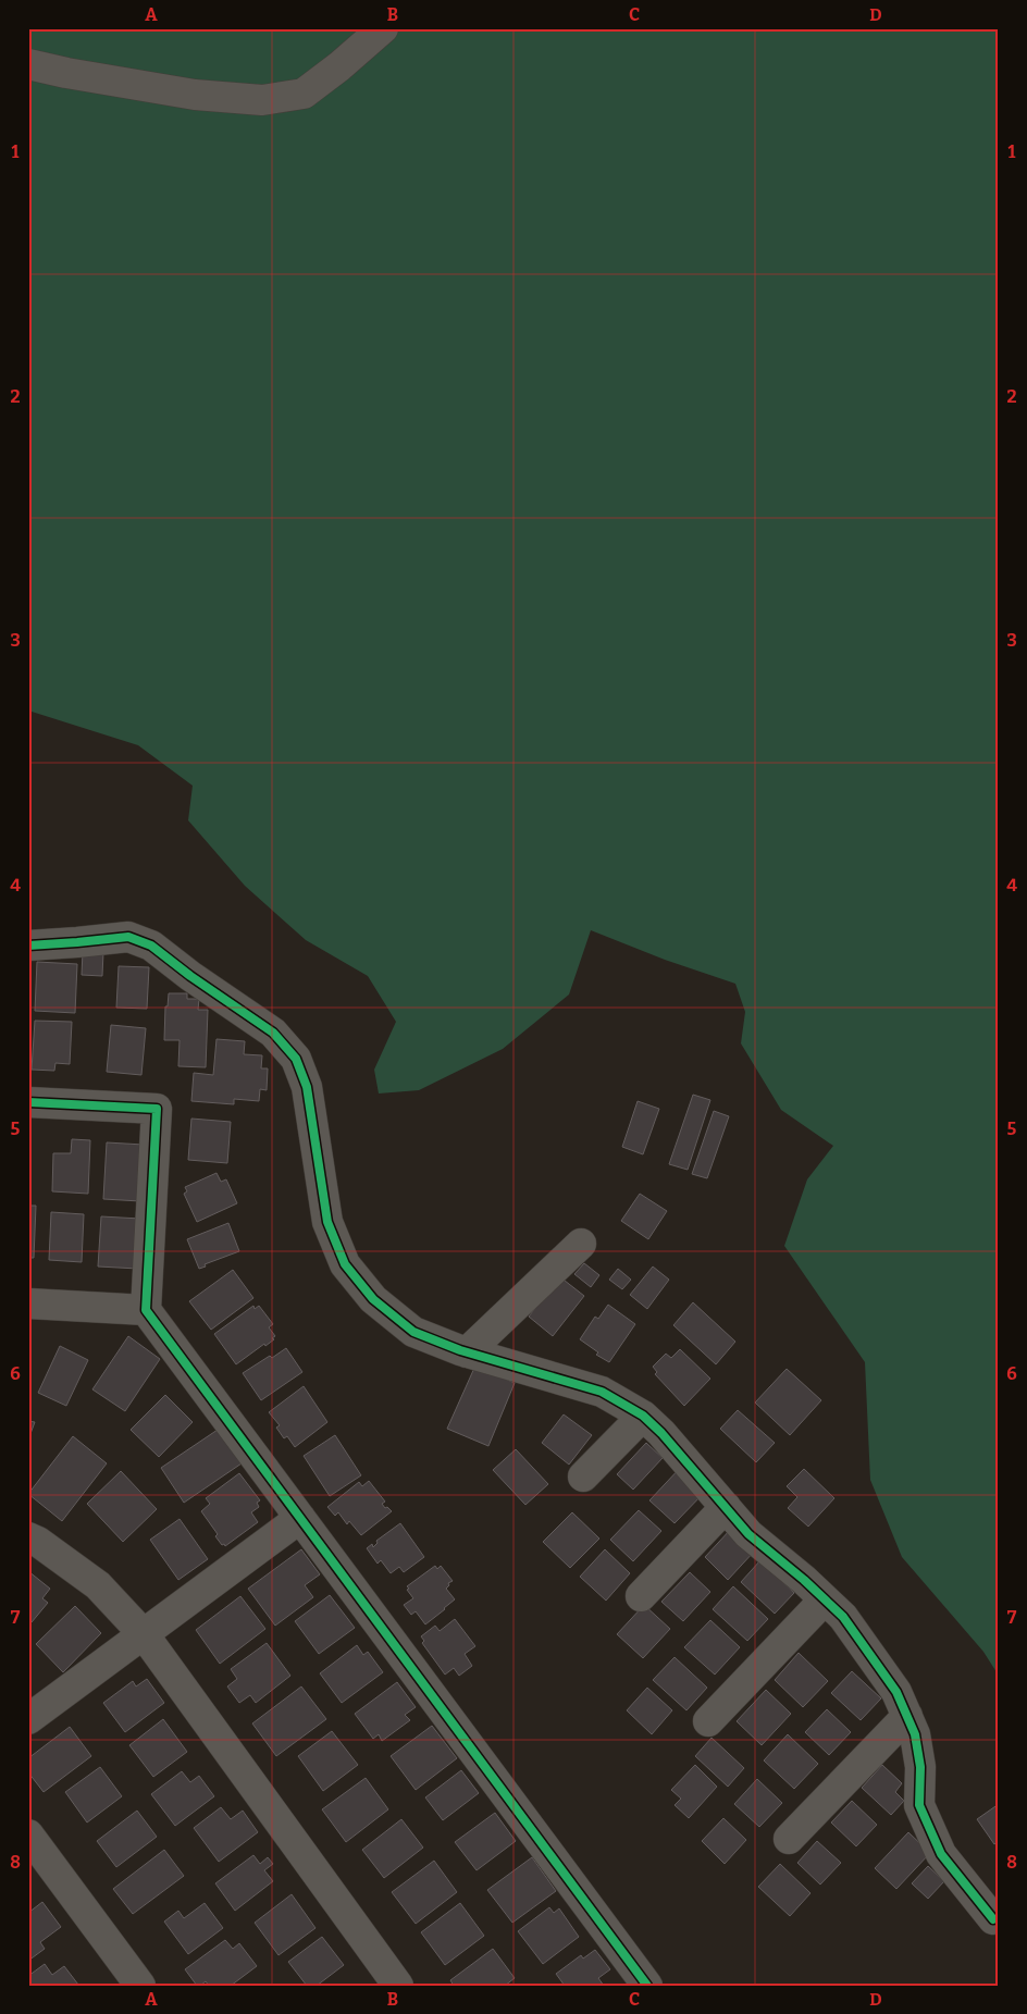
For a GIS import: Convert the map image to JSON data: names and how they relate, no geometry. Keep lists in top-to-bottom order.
{
  "grid": {
    "columns": [
      "A",
      "B",
      "C",
      "D"
    ],
    "rows": [
      "1",
      "2",
      "3",
      "4",
      "5",
      "6",
      "7",
      "8"
    ]
  }
}
